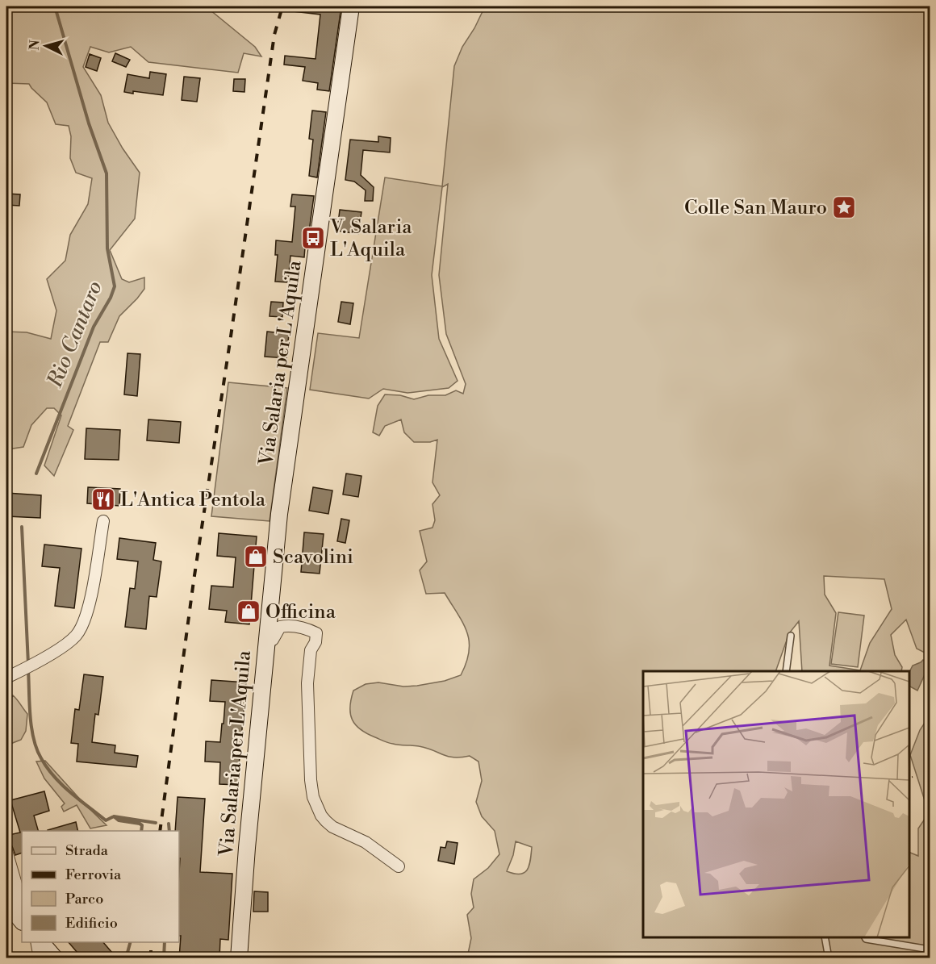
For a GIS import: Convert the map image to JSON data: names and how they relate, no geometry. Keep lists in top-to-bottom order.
{
  "streets": {
    "main road": ["Via Salaria per L'Aquila"]
  },
  "water": ["Rio Cantaro"],
  "places": {
    "place": ["Colle San Mauro"],
    "bus stop": ["V. Salaria L'Aquila"],
    "restaurant": ["L'Antica Pentola"],
    "shop": ["Scavolini", "Officina"]
  },
  "legend": [
    "Strada",
    "Ferrovia",
    "Parco",
    "Edificio"
  ],
  "north": "left"
}
